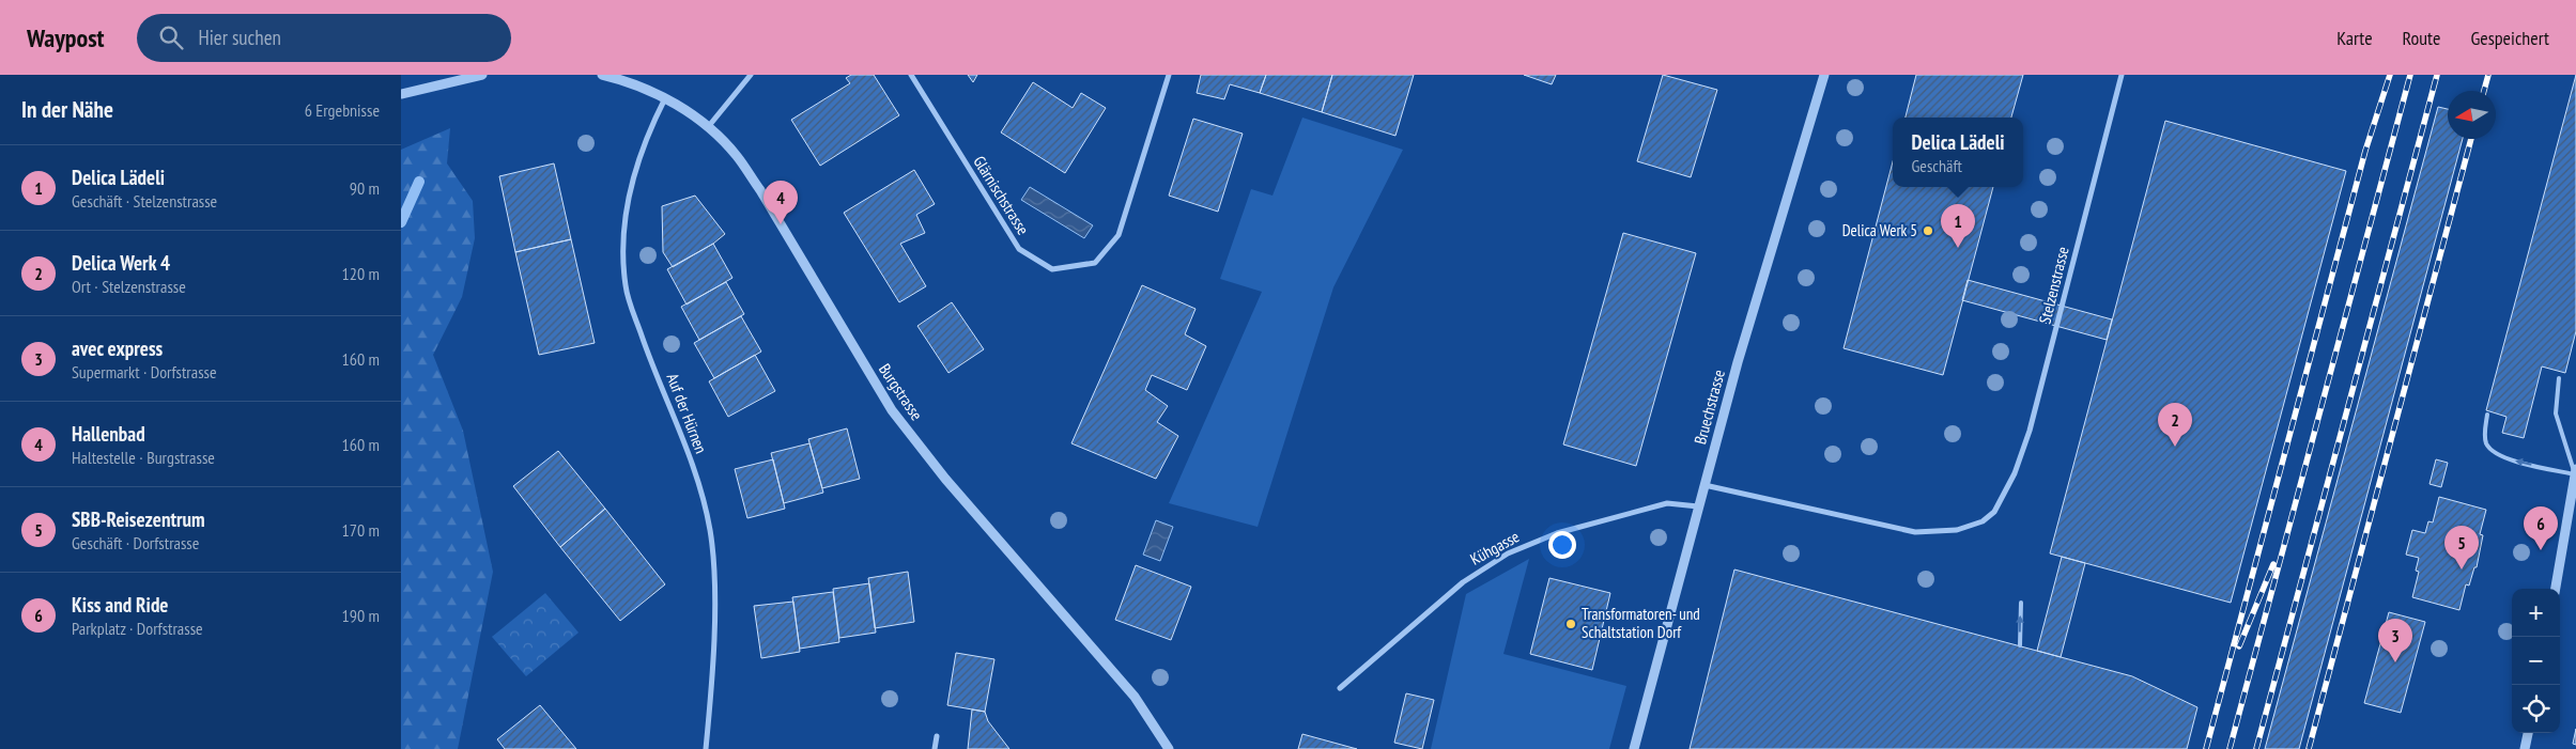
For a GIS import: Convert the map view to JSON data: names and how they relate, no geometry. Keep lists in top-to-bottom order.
{
  "streets": {
    "street": [
      "Glärnischstrasse",
      "Stelzenstrasse",
      "Burgstrasse",
      "Bruechstrasse",
      "Auf der Hürnen",
      "Kühgasse"
    ]
  },
  "crossings": [
    ["Stelzenstrasse", "Bruechstrasse"],
    ["Burgstrasse", "Auf der Hürnen"],
    ["Bruechstrasse", "Kühgasse"]
  ],
  "places": ["Delica Werk 5", "Transformatoren- und Schaltstation Dorf"],
  "north": "left",
  "page": {
    "header": "Waypost",
    "search": "Hier suchen",
    "nav": ["Karte", "Route", "Gespeichert"],
    "heading": ["In der Nähe", "6 Ergebnisse"],
    "popup": ["Delica Lädeli", "Geschäft"],
    "list": [
      {
        "mark": "1",
        "name": "Delica Lädeli",
        "note": "Geschäft · Stelzenstrasse",
        "value": "90 m"
      },
      {
        "mark": "2",
        "name": "Delica Werk 4",
        "note": "Ort · Stelzenstrasse",
        "value": "120 m"
      },
      {
        "mark": "3",
        "name": "avec express",
        "note": "Supermarkt · Dorfstrasse",
        "value": "160 m"
      },
      {
        "mark": "4",
        "name": "Hallenbad",
        "note": "Haltestelle · Burgstrasse",
        "value": "160 m"
      },
      {
        "mark": "5",
        "name": "SBB-Reisezentrum",
        "note": "Geschäft · Dorfstrasse",
        "value": "170 m"
      },
      {
        "mark": "6",
        "name": "Kiss and Ride",
        "note": "Parkplatz · Dorfstrasse",
        "value": "190 m"
      }
    ],
    "pins": [
      "4",
      "1",
      "2",
      "6",
      "5",
      "3"
    ],
    "map_buttons": ["+", "−"]
  }
}
